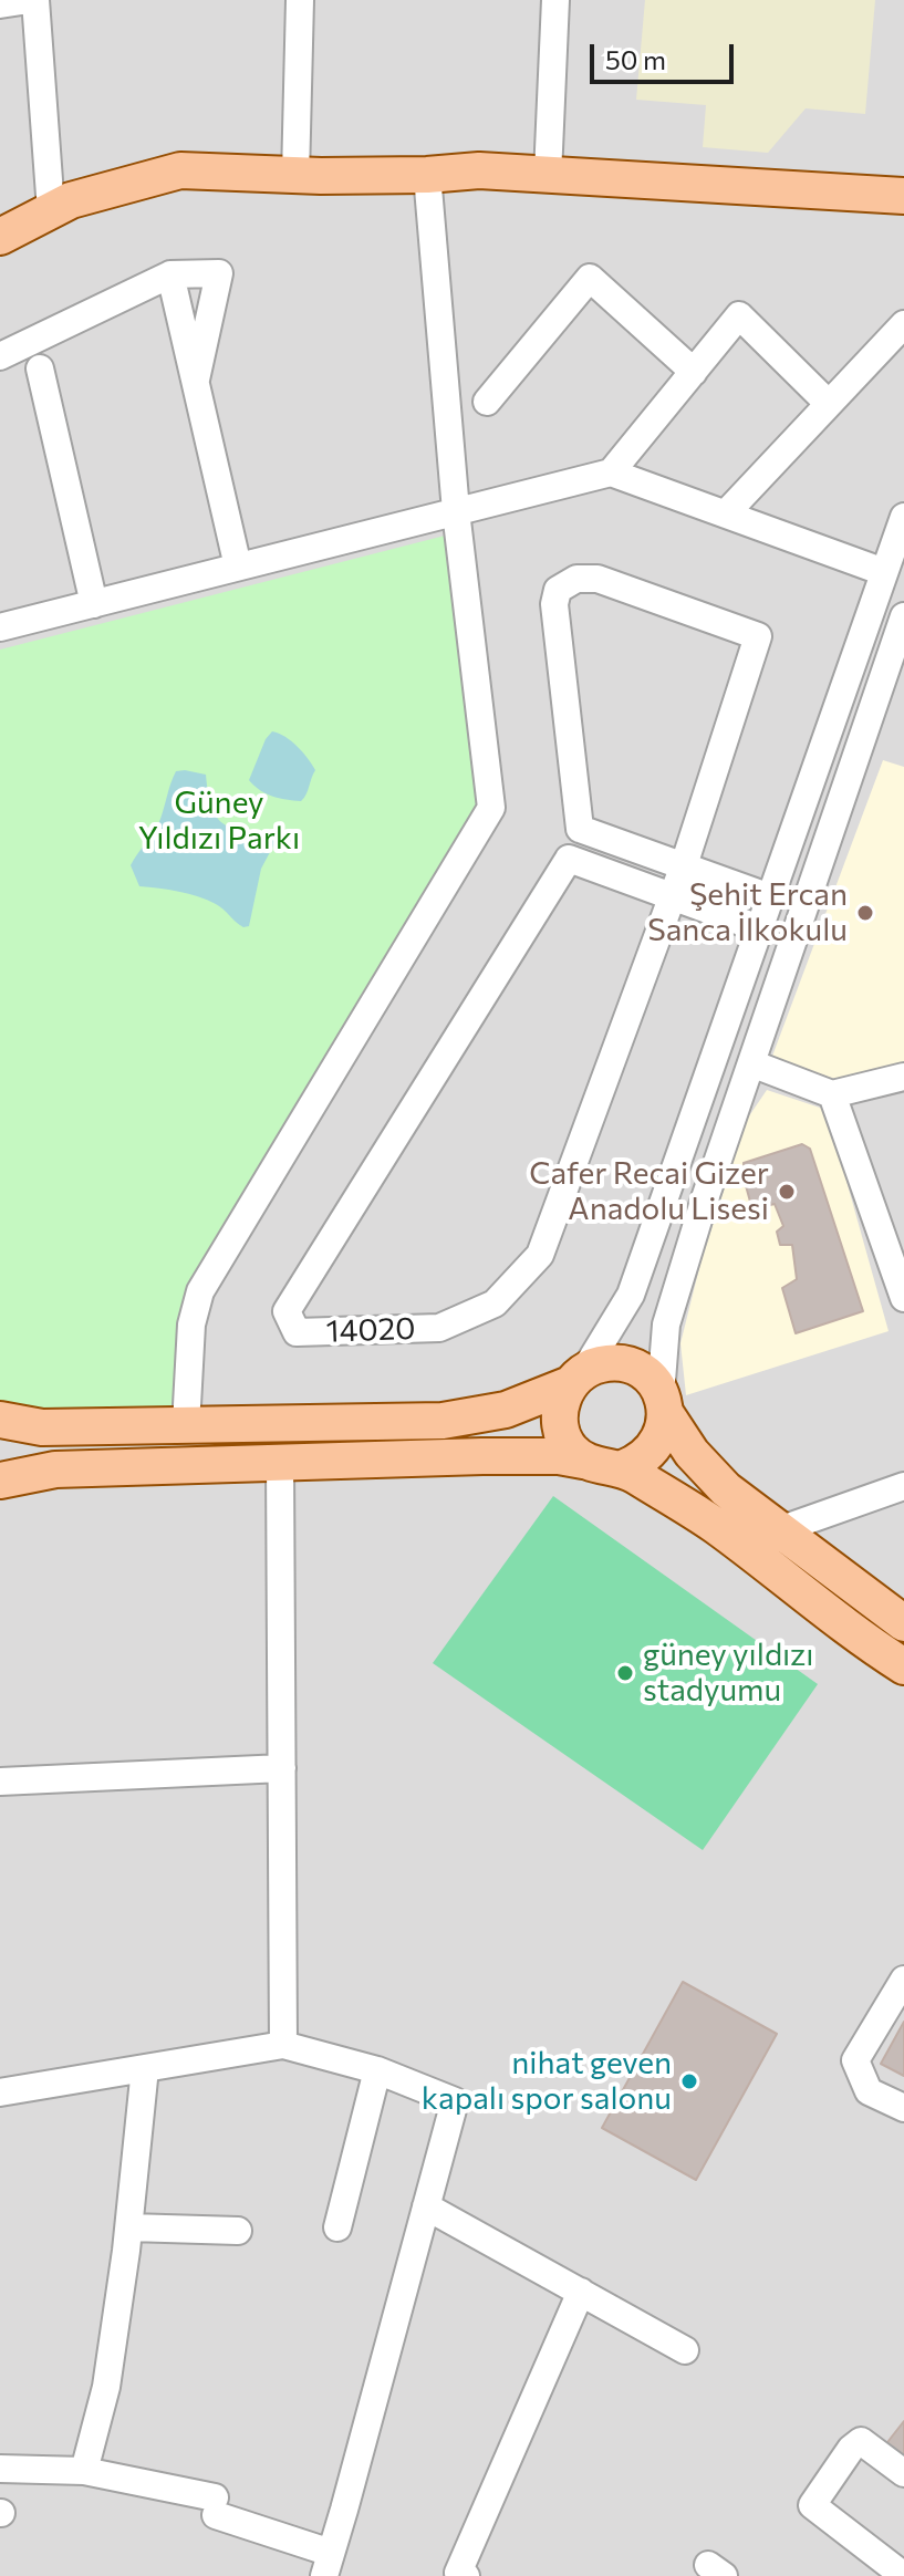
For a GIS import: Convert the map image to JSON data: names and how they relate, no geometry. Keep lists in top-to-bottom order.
{
  "streets": {
    "street": ["14020"]
  },
  "parks": ["Güney Yıldızı Parkı"],
  "places": [
    "Şehit Ercan Sanca İlkokulu",
    "Cafer Recai Gizer Anadolu Lisesi",
    "güney yıldızı stadyumu",
    "nihat geven kapalı spor salonu"
  ],
  "scale_bar": "50 m"
}
